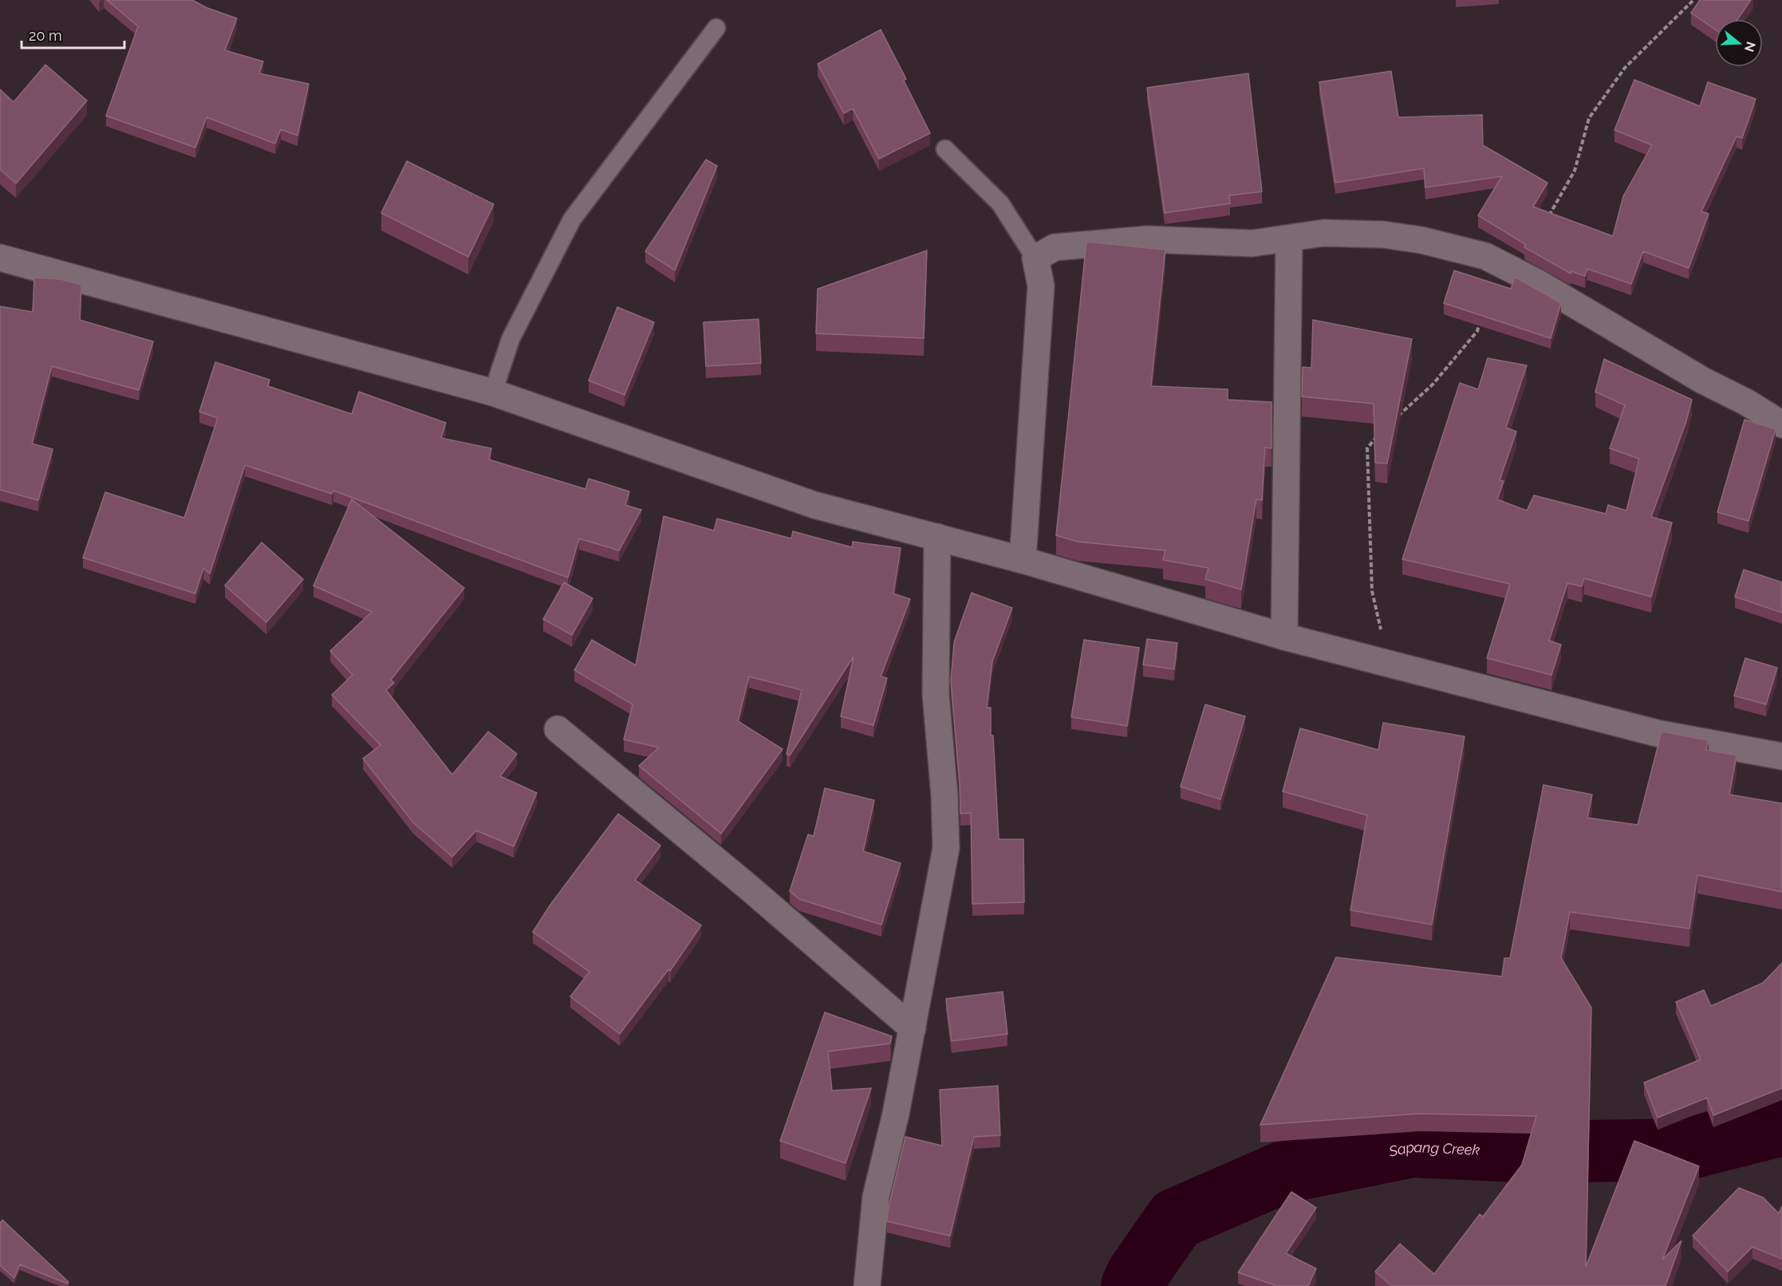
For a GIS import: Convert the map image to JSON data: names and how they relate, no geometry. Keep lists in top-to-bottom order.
{
  "water": ["Sapang Creek"],
  "scale_bar": "20 m",
  "north": "right"
}
